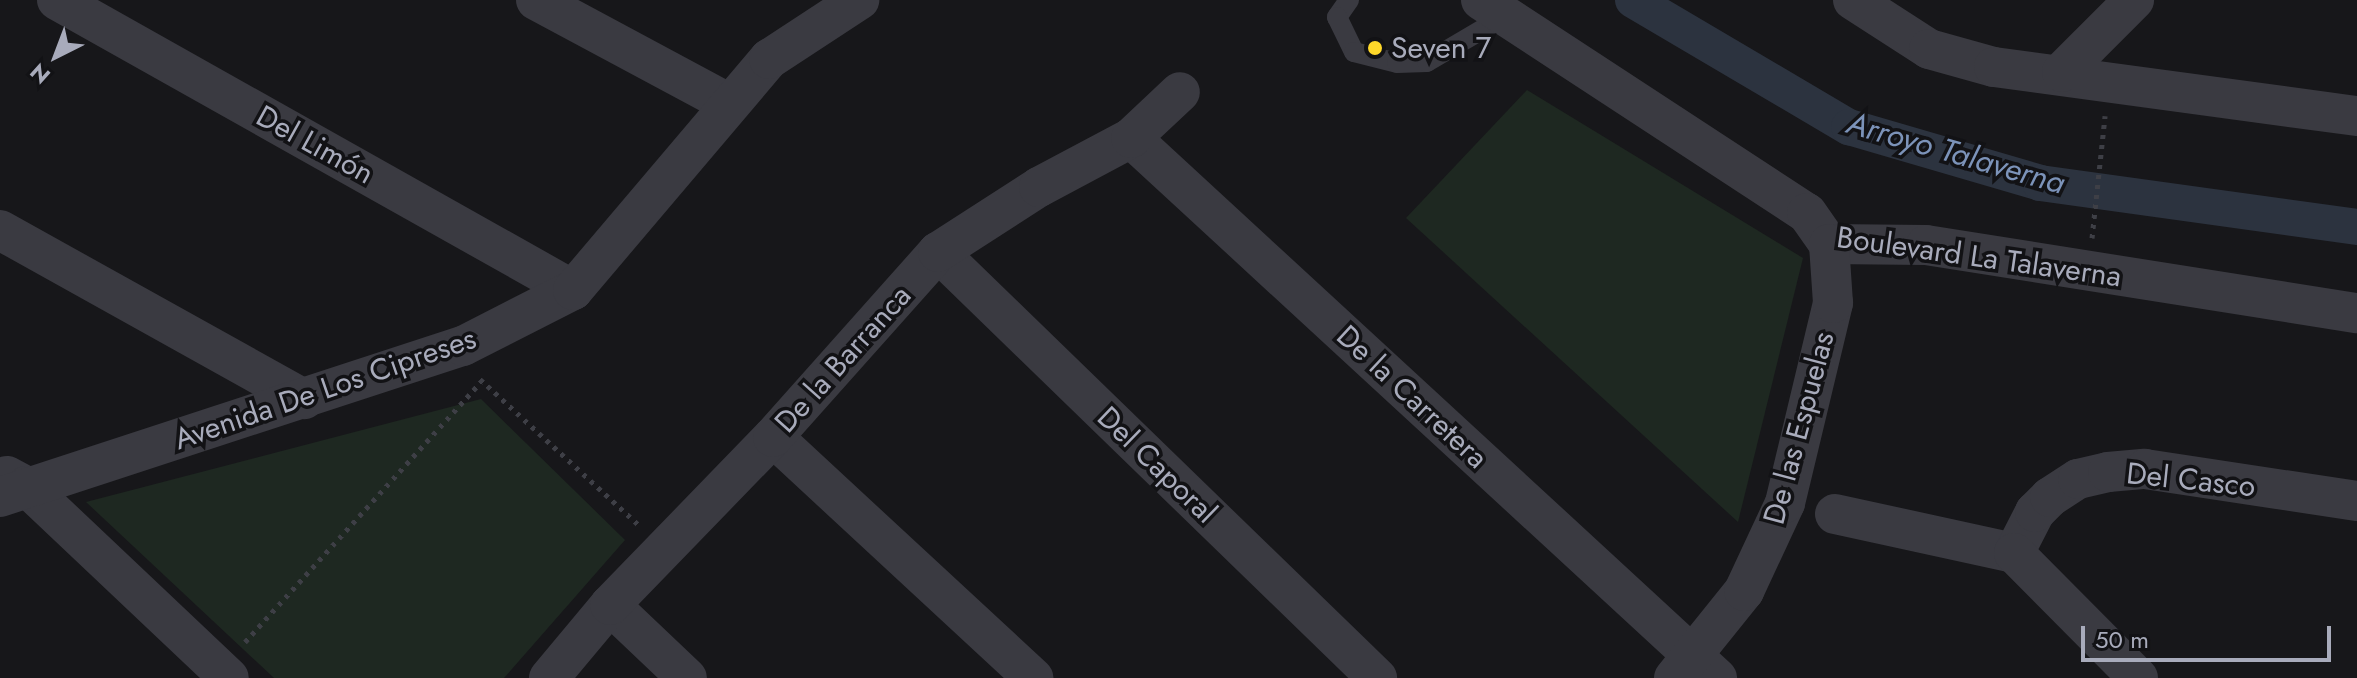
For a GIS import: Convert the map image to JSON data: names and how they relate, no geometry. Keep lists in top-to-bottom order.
{
  "streets": {
    "street": [
      "Del Limón",
      "Boulevard La Talaverna",
      "De la Barranca",
      "Avenida De Los Cipreses",
      "De la Carretera",
      "De las Espuelas",
      "Del Caporal",
      "Del Casco"
    ]
  },
  "crossings": [
    ["Del Limón", "Avenida De Los Cipreses"],
    ["Boulevard La Talaverna", "De las Espuelas"],
    ["De la Barranca", "De la Carretera"],
    ["De la Barranca", "Del Caporal"],
    ["De la Carretera", "De las Espuelas"]
  ],
  "water": ["Arroyo Talaverna"],
  "places": ["Seven 7"],
  "scale_bar": "50 m",
  "north": "bottom left"
}
